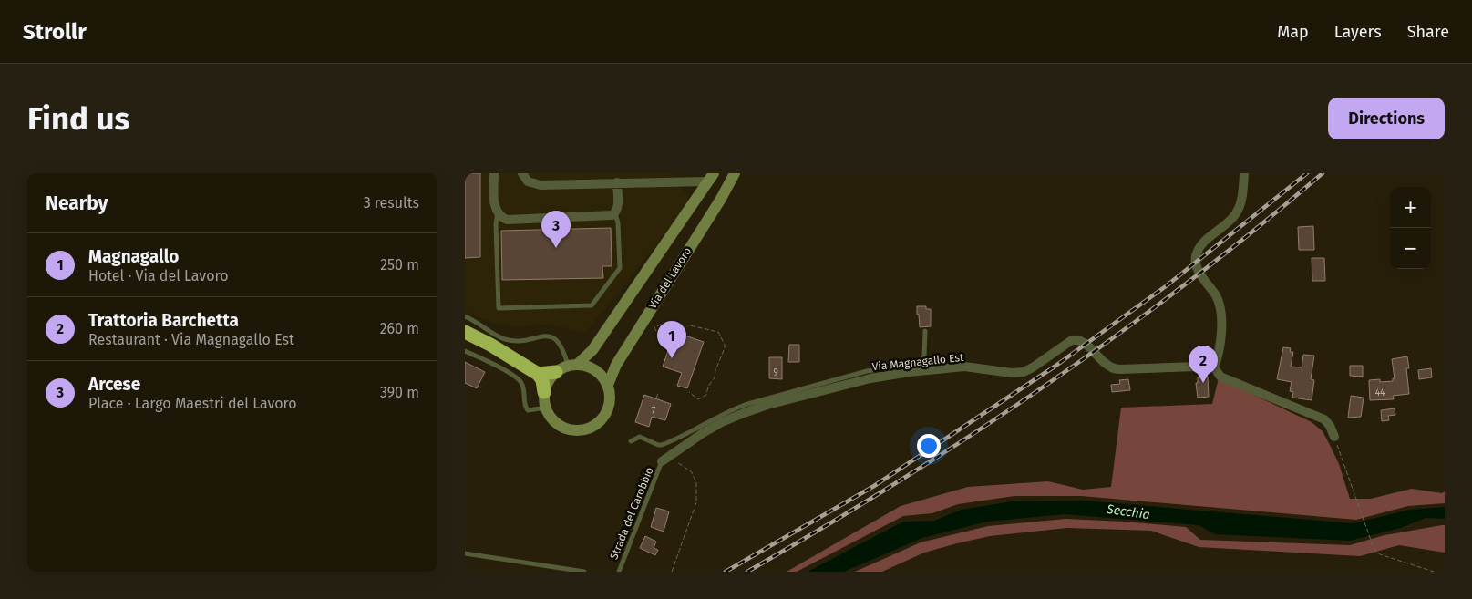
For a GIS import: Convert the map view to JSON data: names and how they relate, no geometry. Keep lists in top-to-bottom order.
{
  "streets": {
    "main road": ["Via del Lavoro"],
    "street": ["Via Magnagallo Est"],
    "lane": ["Strada del Carobbio"]
  },
  "crossings": [
    ["Via Magnagallo Est", "Strada del Carobbio"]
  ],
  "water": ["Secchia"],
  "house_numbers": ["9", "44", "7"],
  "page": {
    "header": "Strollr",
    "nav": ["Map", "Layers", "Share"],
    "buttons": "Directions",
    "title": "Find us",
    "heading": ["Nearby", "3 results"],
    "map_buttons": ["+", "−"],
    "pins": ["3", "1", "2"],
    "list": [
      {
        "mark": "1",
        "name": "Magnagallo",
        "note": "Hotel · Via del Lavoro",
        "value": "250 m"
      },
      {
        "mark": "2",
        "name": "Trattoria Barchetta",
        "note": "Restaurant · Via Magnagallo Est",
        "value": "260 m"
      },
      {
        "mark": "3",
        "name": "Arcese",
        "note": "Place · Largo Maestri del Lavoro",
        "value": "390 m"
      }
    ]
  }
}
